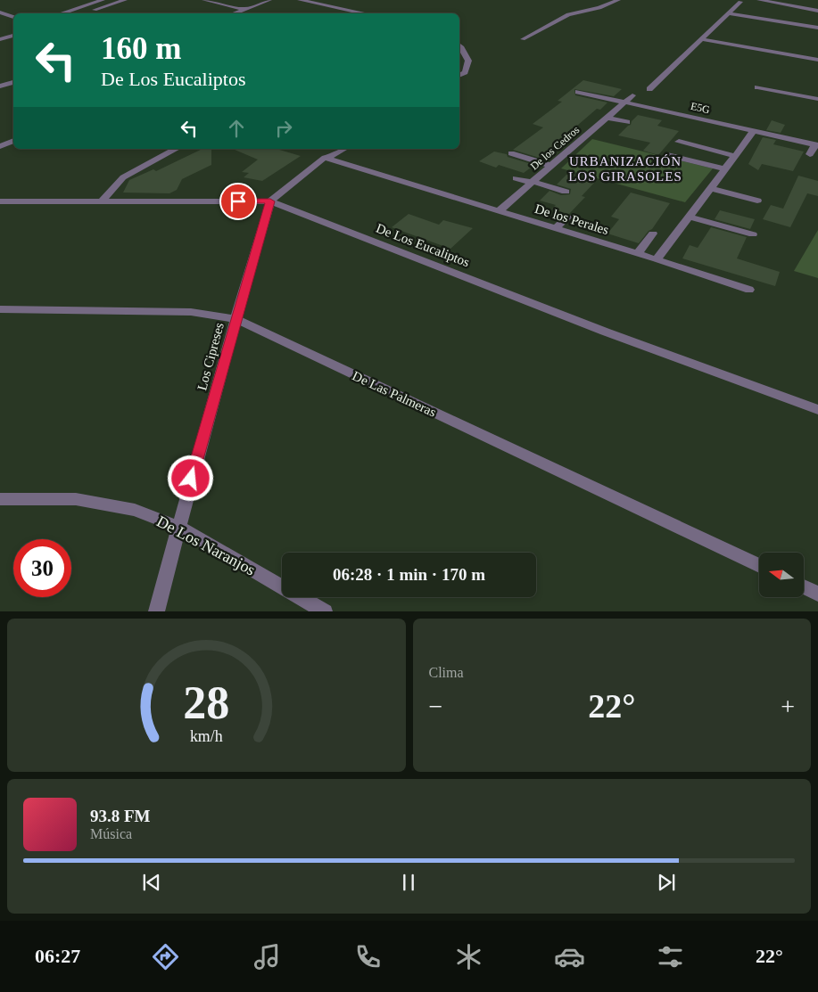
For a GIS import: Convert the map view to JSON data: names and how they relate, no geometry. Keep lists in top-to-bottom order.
{
  "streets": {
    "street": [
      "E5G",
      "De los Cedros",
      "De los Perales",
      "De Los Eucaliptos",
      "Los Cipreses",
      "De Las Palmeras",
      "De Los Naranjos"
    ]
  },
  "crossings": [
    ["E5G", "De los Cedros"],
    ["De los Cedros", "De los Perales"],
    ["De Los Eucaliptos", "Los Cipreses"],
    ["Los Cipreses", "De Las Palmeras"],
    ["Los Cipreses", "De Los Naranjos"]
  ],
  "districts": ["URBANIZACIÓN LOS GIRASOLES"],
  "north": "left",
  "page": {
    "turn": ["160 m", "De Los Eucaliptos"],
    "limit": "30",
    "trip": "06:28 · 1 min · 170 m",
    "tile": "Clima",
    "heat": ["−", "22°", "+"],
    "song": ["93.8 FM", "Música"],
    "tabs": ["06:27", "22°"],
    "gauge": ["28", "km/h"]
  }
}
